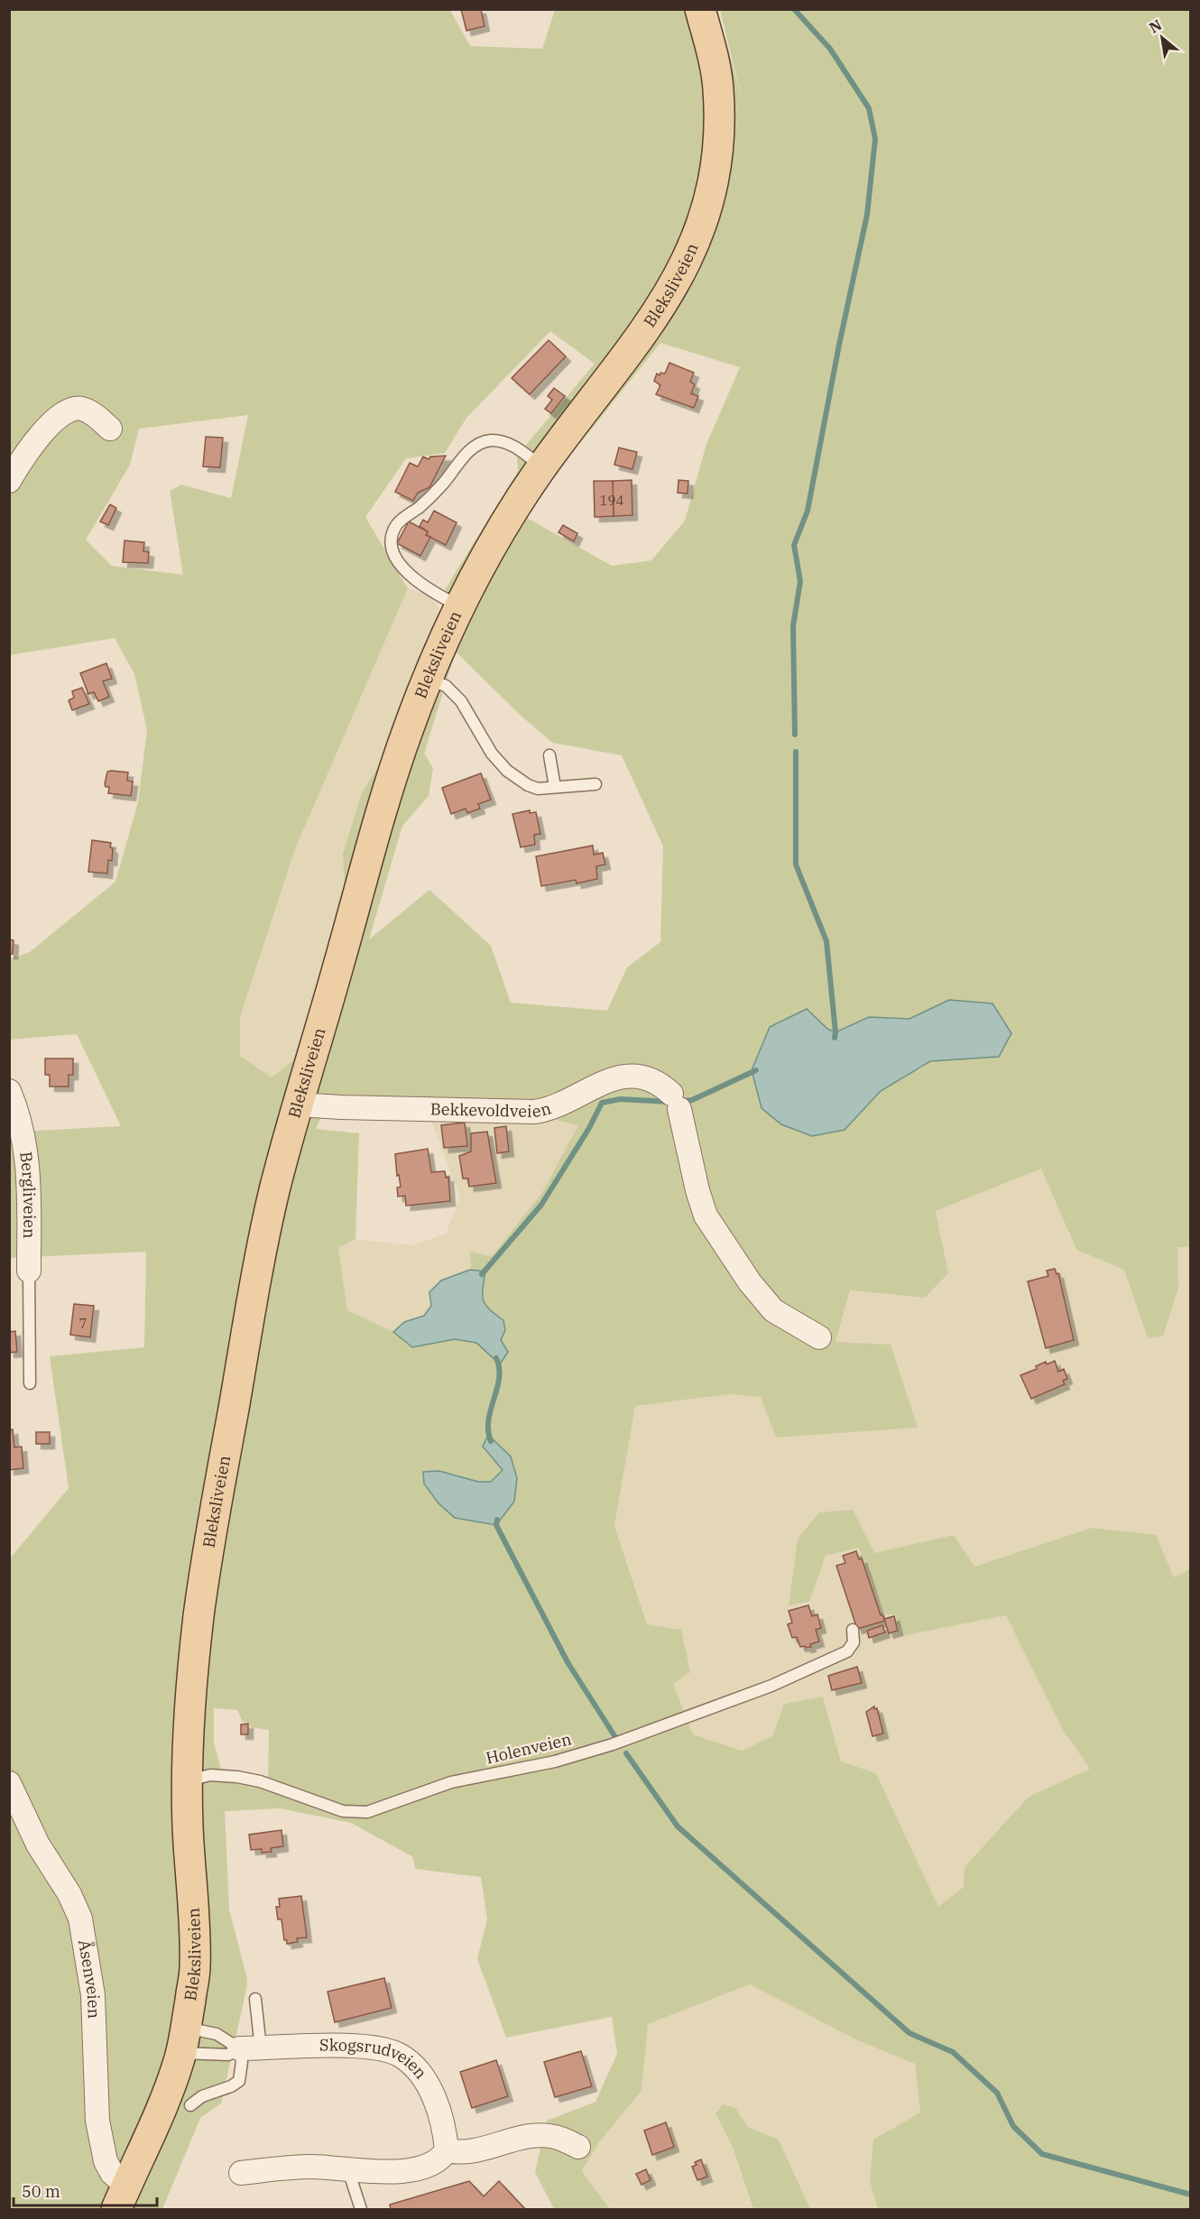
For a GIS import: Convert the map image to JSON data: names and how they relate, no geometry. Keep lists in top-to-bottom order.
{
  "streets": {
    "main road": ["Bleksliveien"],
    "street": [
      "Bekkevoldveien",
      "Bergliveien",
      "Åsenveien",
      "Skogsrudveien"
    ],
    "lane": ["Holenveien"]
  },
  "crossings": [
    ["Bleksliveien", "Bekkevoldveien"],
    ["Bleksliveien", "Holenveien"],
    ["Bleksliveien", "Åsenveien"],
    ["Bleksliveien", "Skogsrudveien"]
  ],
  "house_numbers": ["194", "7"],
  "scale_bar": "50 m",
  "north": "top left"
}
